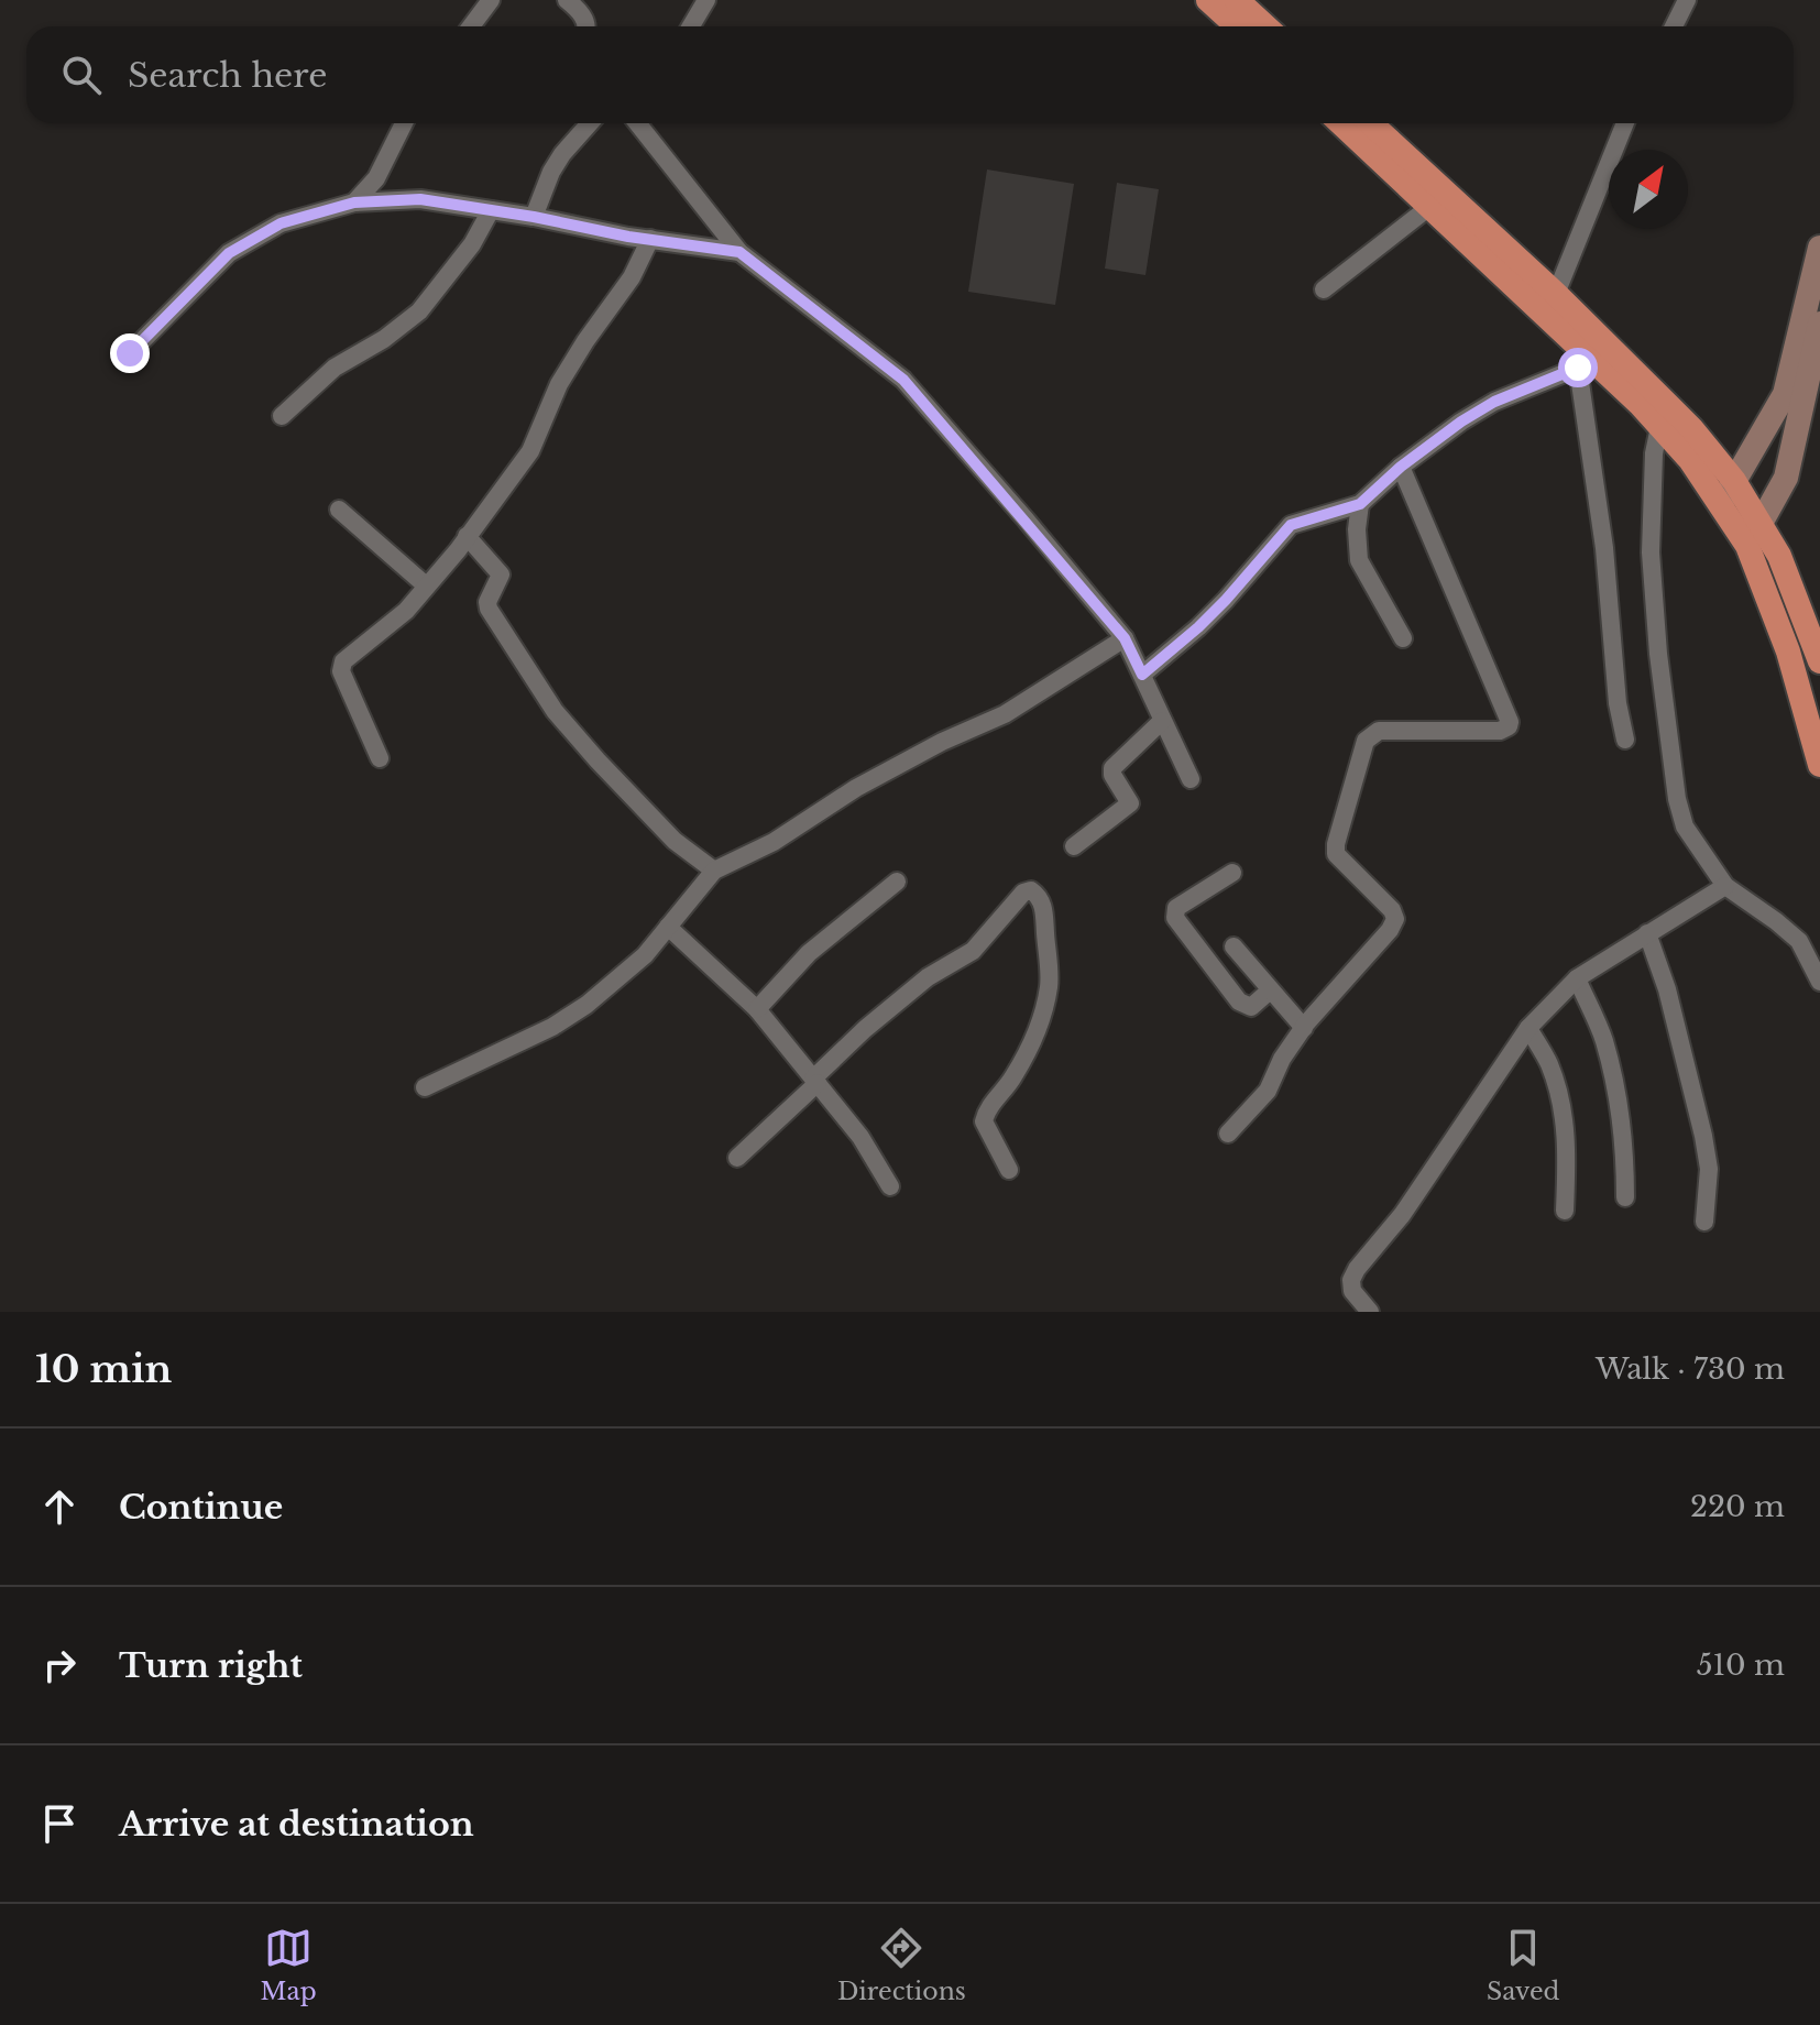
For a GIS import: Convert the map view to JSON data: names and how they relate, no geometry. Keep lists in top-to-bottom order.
{
  "north": "top right",
  "page": {
    "search": "Search here",
    "heading": ["10 min", "Walk · 730 m"],
    "list": [
      ["Continue", "220 m"],
      ["Turn right", "510 m"],
      "Arrive at destination"
    ],
    "nav": ["Map", "Directions", "Saved"]
  }
}
